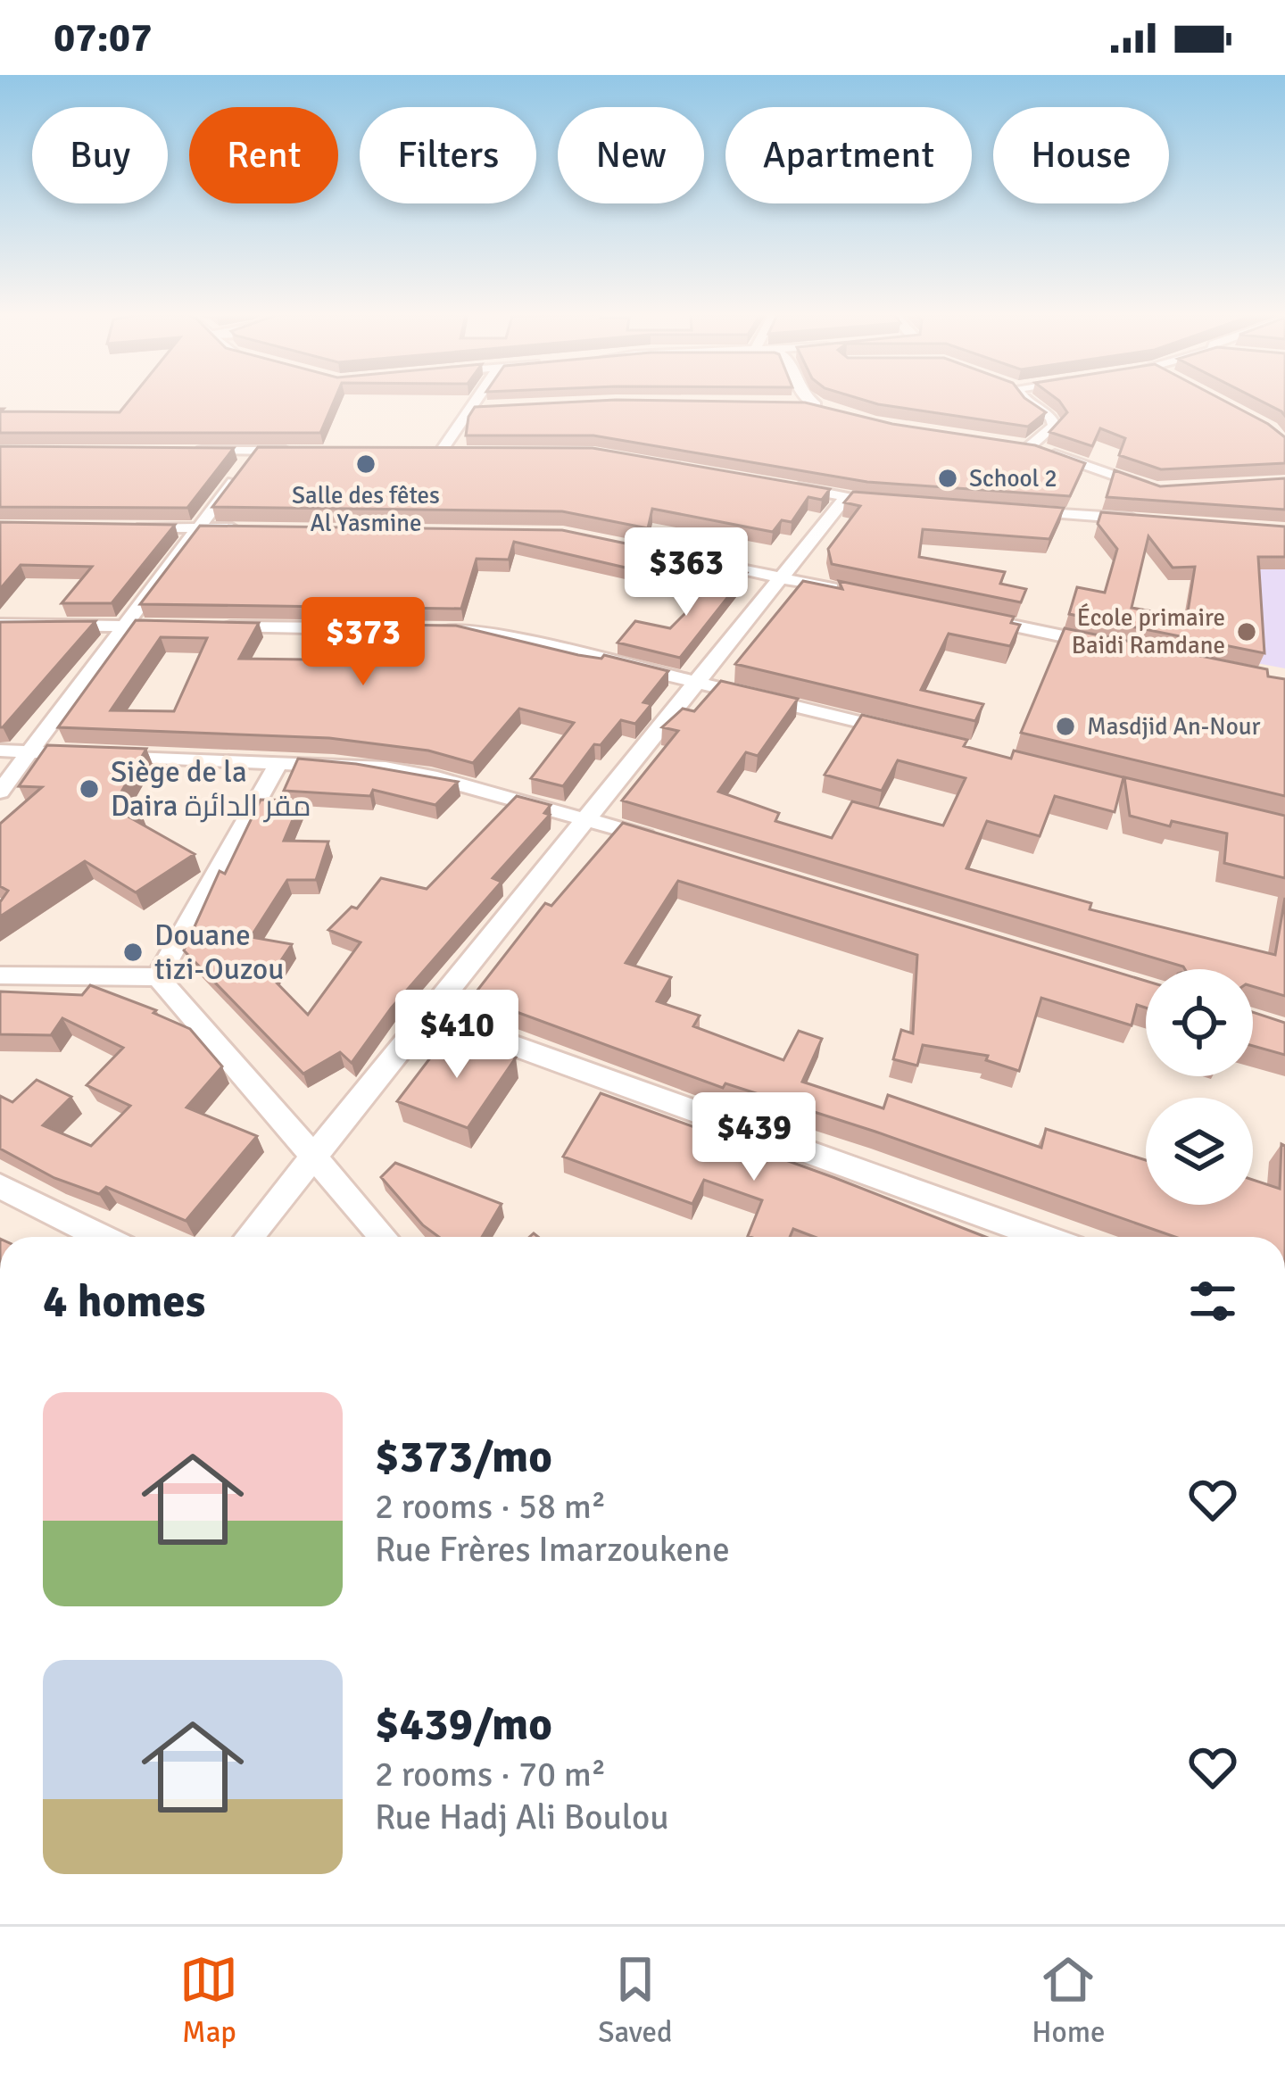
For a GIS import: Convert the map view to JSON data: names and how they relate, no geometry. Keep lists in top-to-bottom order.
{
  "places": [
    "Salle des fêtes Al Yasmine",
    "School 2",
    "École primaire Baidi Ramdane",
    "Masdjid An-Nour",
    "Siège de la Daira مقر الدائرة",
    "Douane tizi-Ouzou"
  ],
  "page": {
    "status": "07:07",
    "chip": [
      "Buy",
      "Rent",
      "Filters",
      "New",
      "Apartment",
      "House"
    ],
    "price": [
      "$363",
      "$373",
      "$410",
      "$439"
    ],
    "heading": "4 homes",
    "list": [
      {
        "name": "$373/mo",
        "note": "2 rooms · 58 m² · Rue Frères Imarzoukene"
      },
      {
        "name": "$439/mo",
        "note": "2 rooms · 70 m² · Rue Hadj Ali Boulou"
      }
    ],
    "tabs": ["Map", "Saved", "Home"]
  }
}
